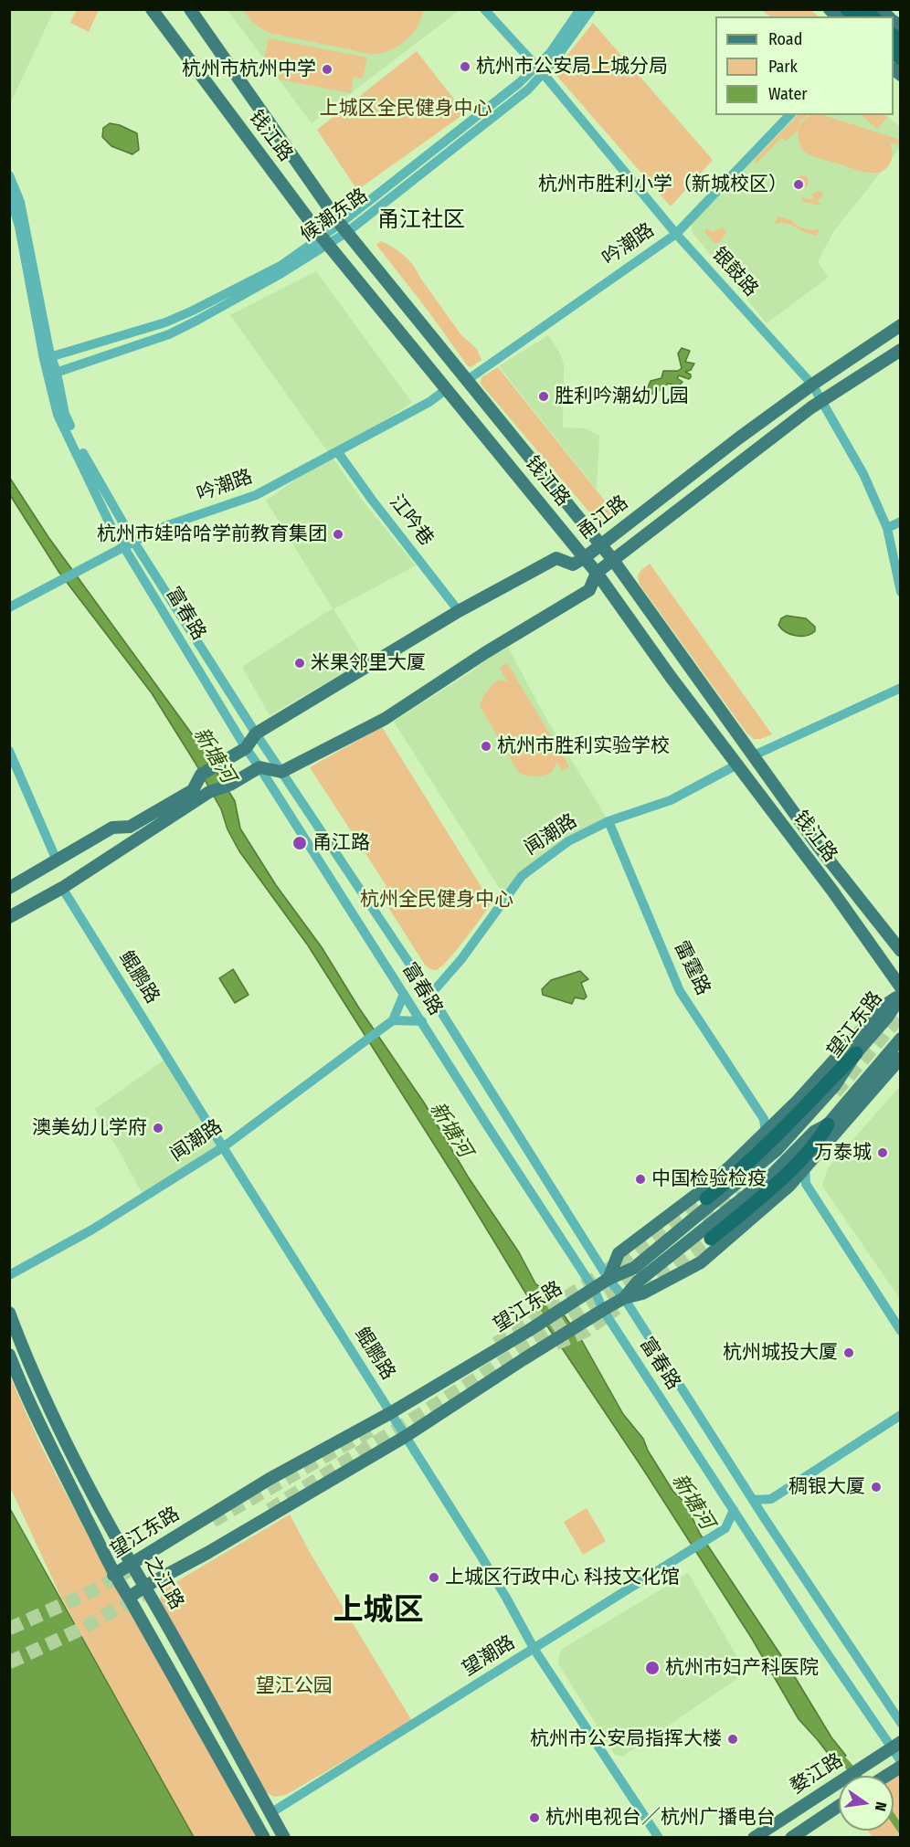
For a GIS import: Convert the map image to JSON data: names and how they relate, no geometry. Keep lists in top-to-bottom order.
{
  "streets": {
    "main road": [
      "钱江路",
      "甬江路",
      "望江东路",
      "之江路",
      "婺江路"
    ],
    "street": [
      "候潮东路",
      "吟潮路",
      "银鼓路",
      "江吟巷",
      "富春路",
      "闻潮路",
      "雷霆路",
      "鲲鹏路",
      "望潮路"
    ]
  },
  "crossings": [
    ["钱江路", "候潮东路"],
    ["钱江路", "吟潮路"],
    ["钱江路", "甬江路"],
    ["钱江路", "闻潮路"],
    ["候潮东路", "银鼓路"],
    ["候潮东路", "富春路"],
    ["吟潮路", "银鼓路"],
    ["吟潮路", "江吟巷"],
    ["吟潮路", "富春路"],
    ["银鼓路", "甬江路"],
    ["甬江路", "江吟巷"],
    ["甬江路", "富春路"],
    ["富春路", "闻潮路"],
    ["富春路", "望江东路"],
    ["富春路", "婺江路"],
    ["闻潮路", "雷霆路"],
    ["闻潮路", "鲲鹏路"],
    ["鲲鹏路", "望江东路"],
    ["鲲鹏路", "望潮路"],
    ["望江东路", "之江路"],
    ["之江路", "望潮路"]
  ],
  "districts": ["甬江社区", "上城区"],
  "water": ["新塘河"],
  "parks": ["上城区全民健身中心", "杭州全民健身中心", "望江公园"],
  "places": [
    "杭州市公安局上城分局",
    "杭州市杭州中学",
    "杭州市胜利小学（新城校区）",
    "胜利吟潮幼儿园",
    "杭州市娃哈哈学前教育集团",
    "米果邻里大厦",
    "杭州市胜利实验学校",
    "甬江路",
    "澳美幼儿学府",
    "万泰城",
    "中国检验检疫",
    "杭州城投大厦",
    "稠银大厦",
    "上城区行政中心 科技文化馆",
    "杭州市妇产科医院",
    "杭州市公安局指挥大楼",
    "杭州电视台／杭州广播电台"
  ],
  "legend": ["Road", "Park", "Water"],
  "north": "right"
}
